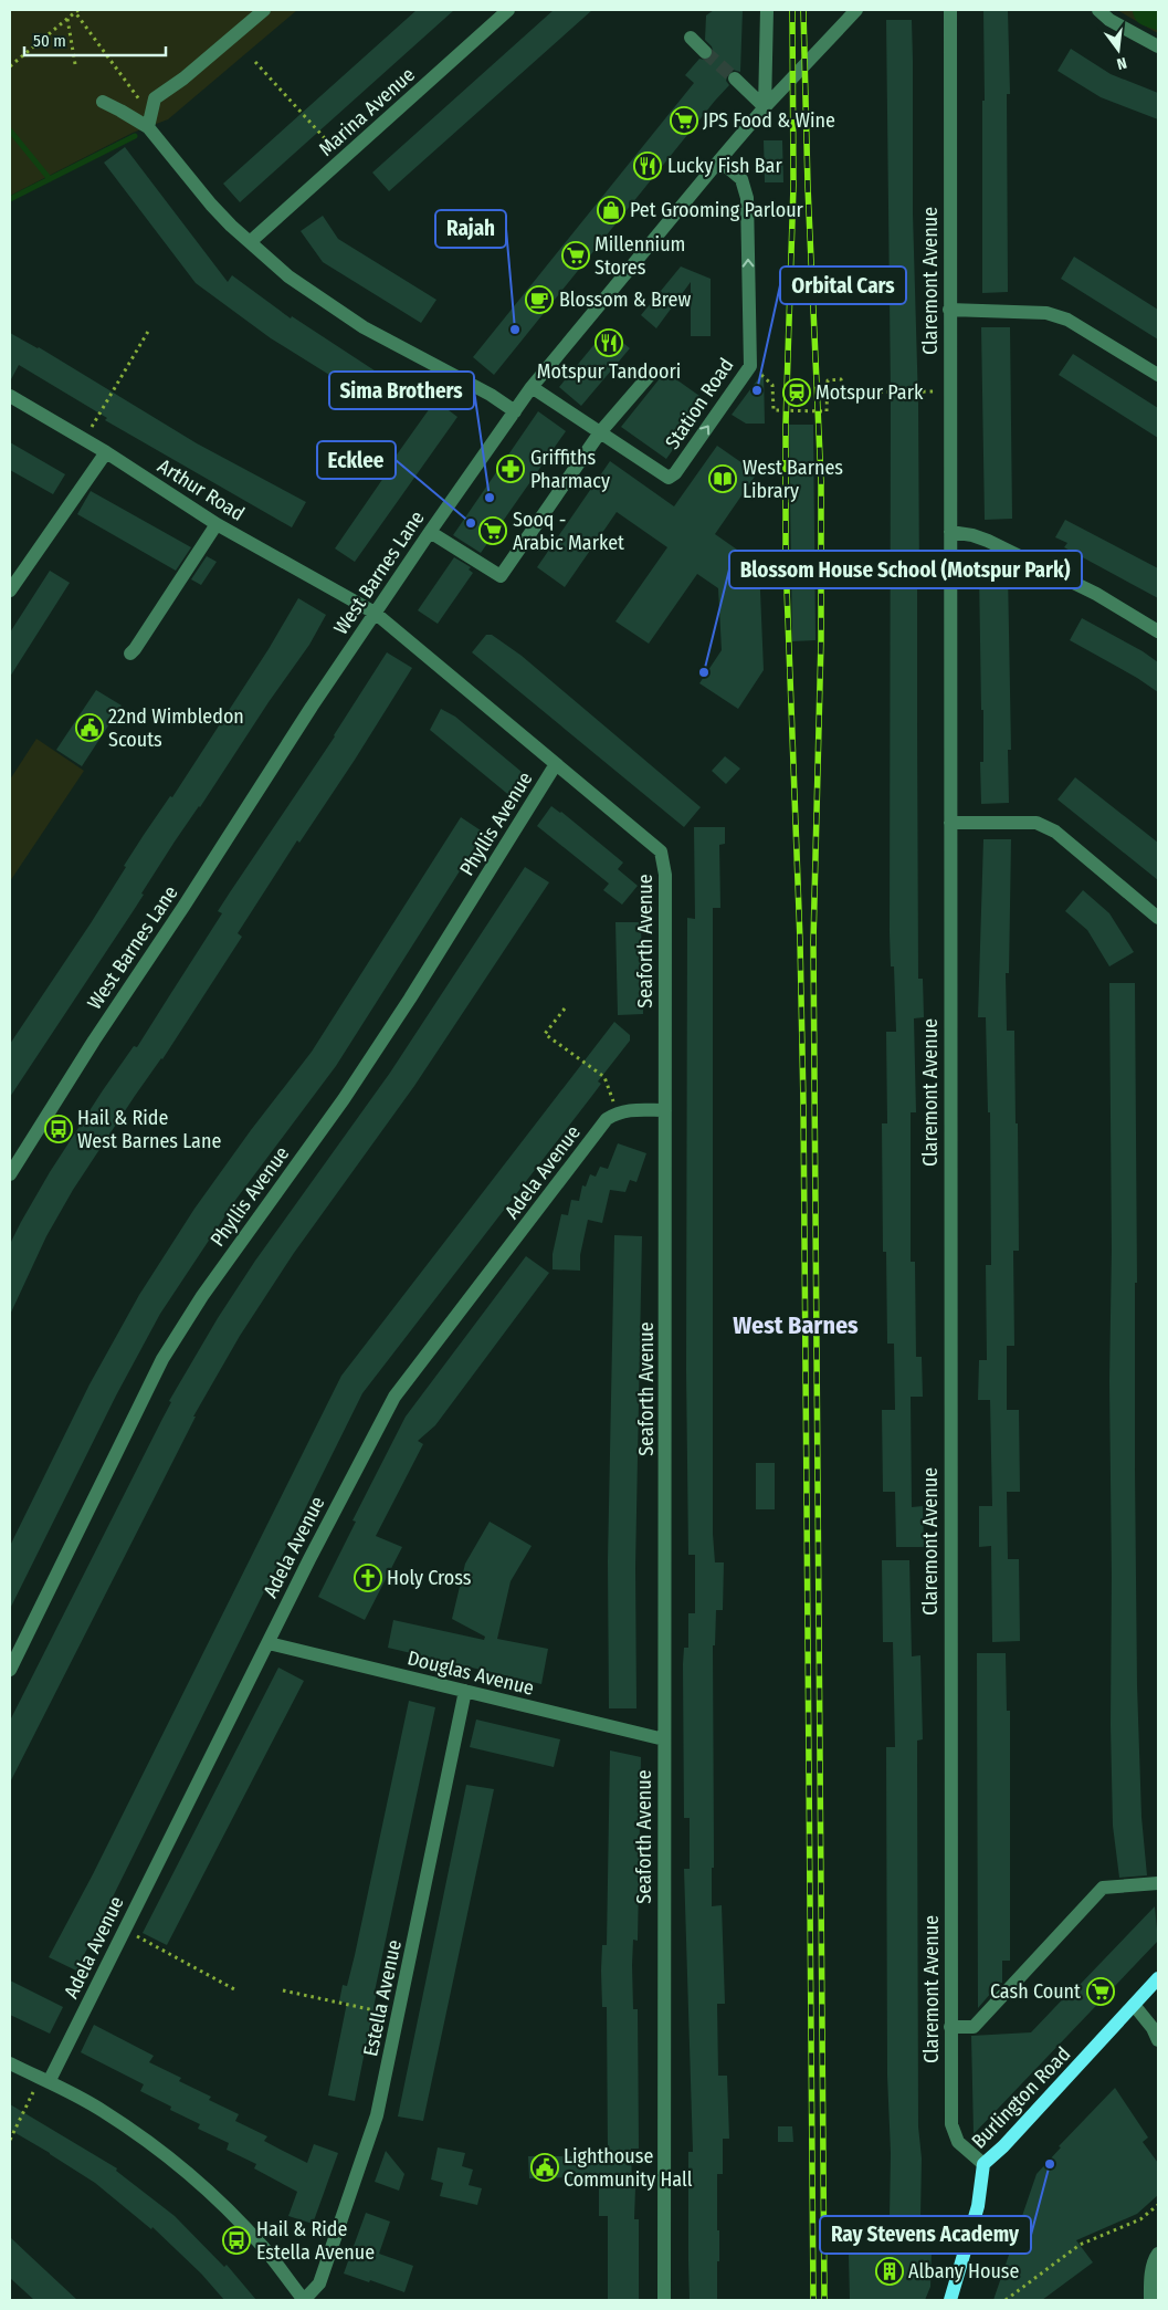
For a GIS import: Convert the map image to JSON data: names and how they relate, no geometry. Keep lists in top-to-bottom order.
{
  "streets": {
    "main road": ["Burlington Road"],
    "street": [
      "Marina Avenue",
      "Claremont Avenue",
      "Station Road",
      "Arthur Road",
      "West Barnes Lane",
      "Phyllis Avenue",
      "Seaforth Avenue",
      "Adela Avenue",
      "Douglas Avenue",
      "Estella Avenue"
    ]
  },
  "crossings": [
    ["Claremont Avenue", "Burlington Road"],
    ["Station Road", "West Barnes Lane"],
    ["Arthur Road", "West Barnes Lane"],
    ["Arthur Road", "Seaforth Avenue"],
    ["West Barnes Lane", "Seaforth Avenue"],
    ["Phyllis Avenue", "Seaforth Avenue"],
    ["Seaforth Avenue", "Douglas Avenue"],
    ["Adela Avenue", "Douglas Avenue"],
    ["Douglas Avenue", "Estella Avenue"]
  ],
  "districts": ["West Barnes"],
  "places": {
    "supermarket": [
      "JPS Food & Wine",
      "Millennium Stores",
      "Sooq - Arabic Market",
      "Cash Count"
    ],
    "restaurant": ["Lucky Fish Bar", "Motspur Tandoori"],
    "shop": ["Pet Grooming Parlour"],
    "cafe": ["Blossom & Brew"],
    "other": [
      "Rajah",
      "Orbital Cars",
      "Sima Brothers",
      "Ecklee",
      "Blossom House School (Motspur Park)",
      "Ray Stevens Academy"
    ],
    "station": ["Motspur Park"],
    "pharmacy": ["Griffiths Pharmacy"],
    "library": ["West Barnes Library"],
    "public building": ["22nd Wimbledon Scouts", "Lighthouse Community Hall"],
    "bus stop": ["Hail & Ride West Barnes Lane", "Hail & Ride Estella Avenue"],
    "church": ["Holy Cross"],
    "building": ["Albany House"]
  },
  "scale_bar": "50 m",
  "north": "bottom"
}
